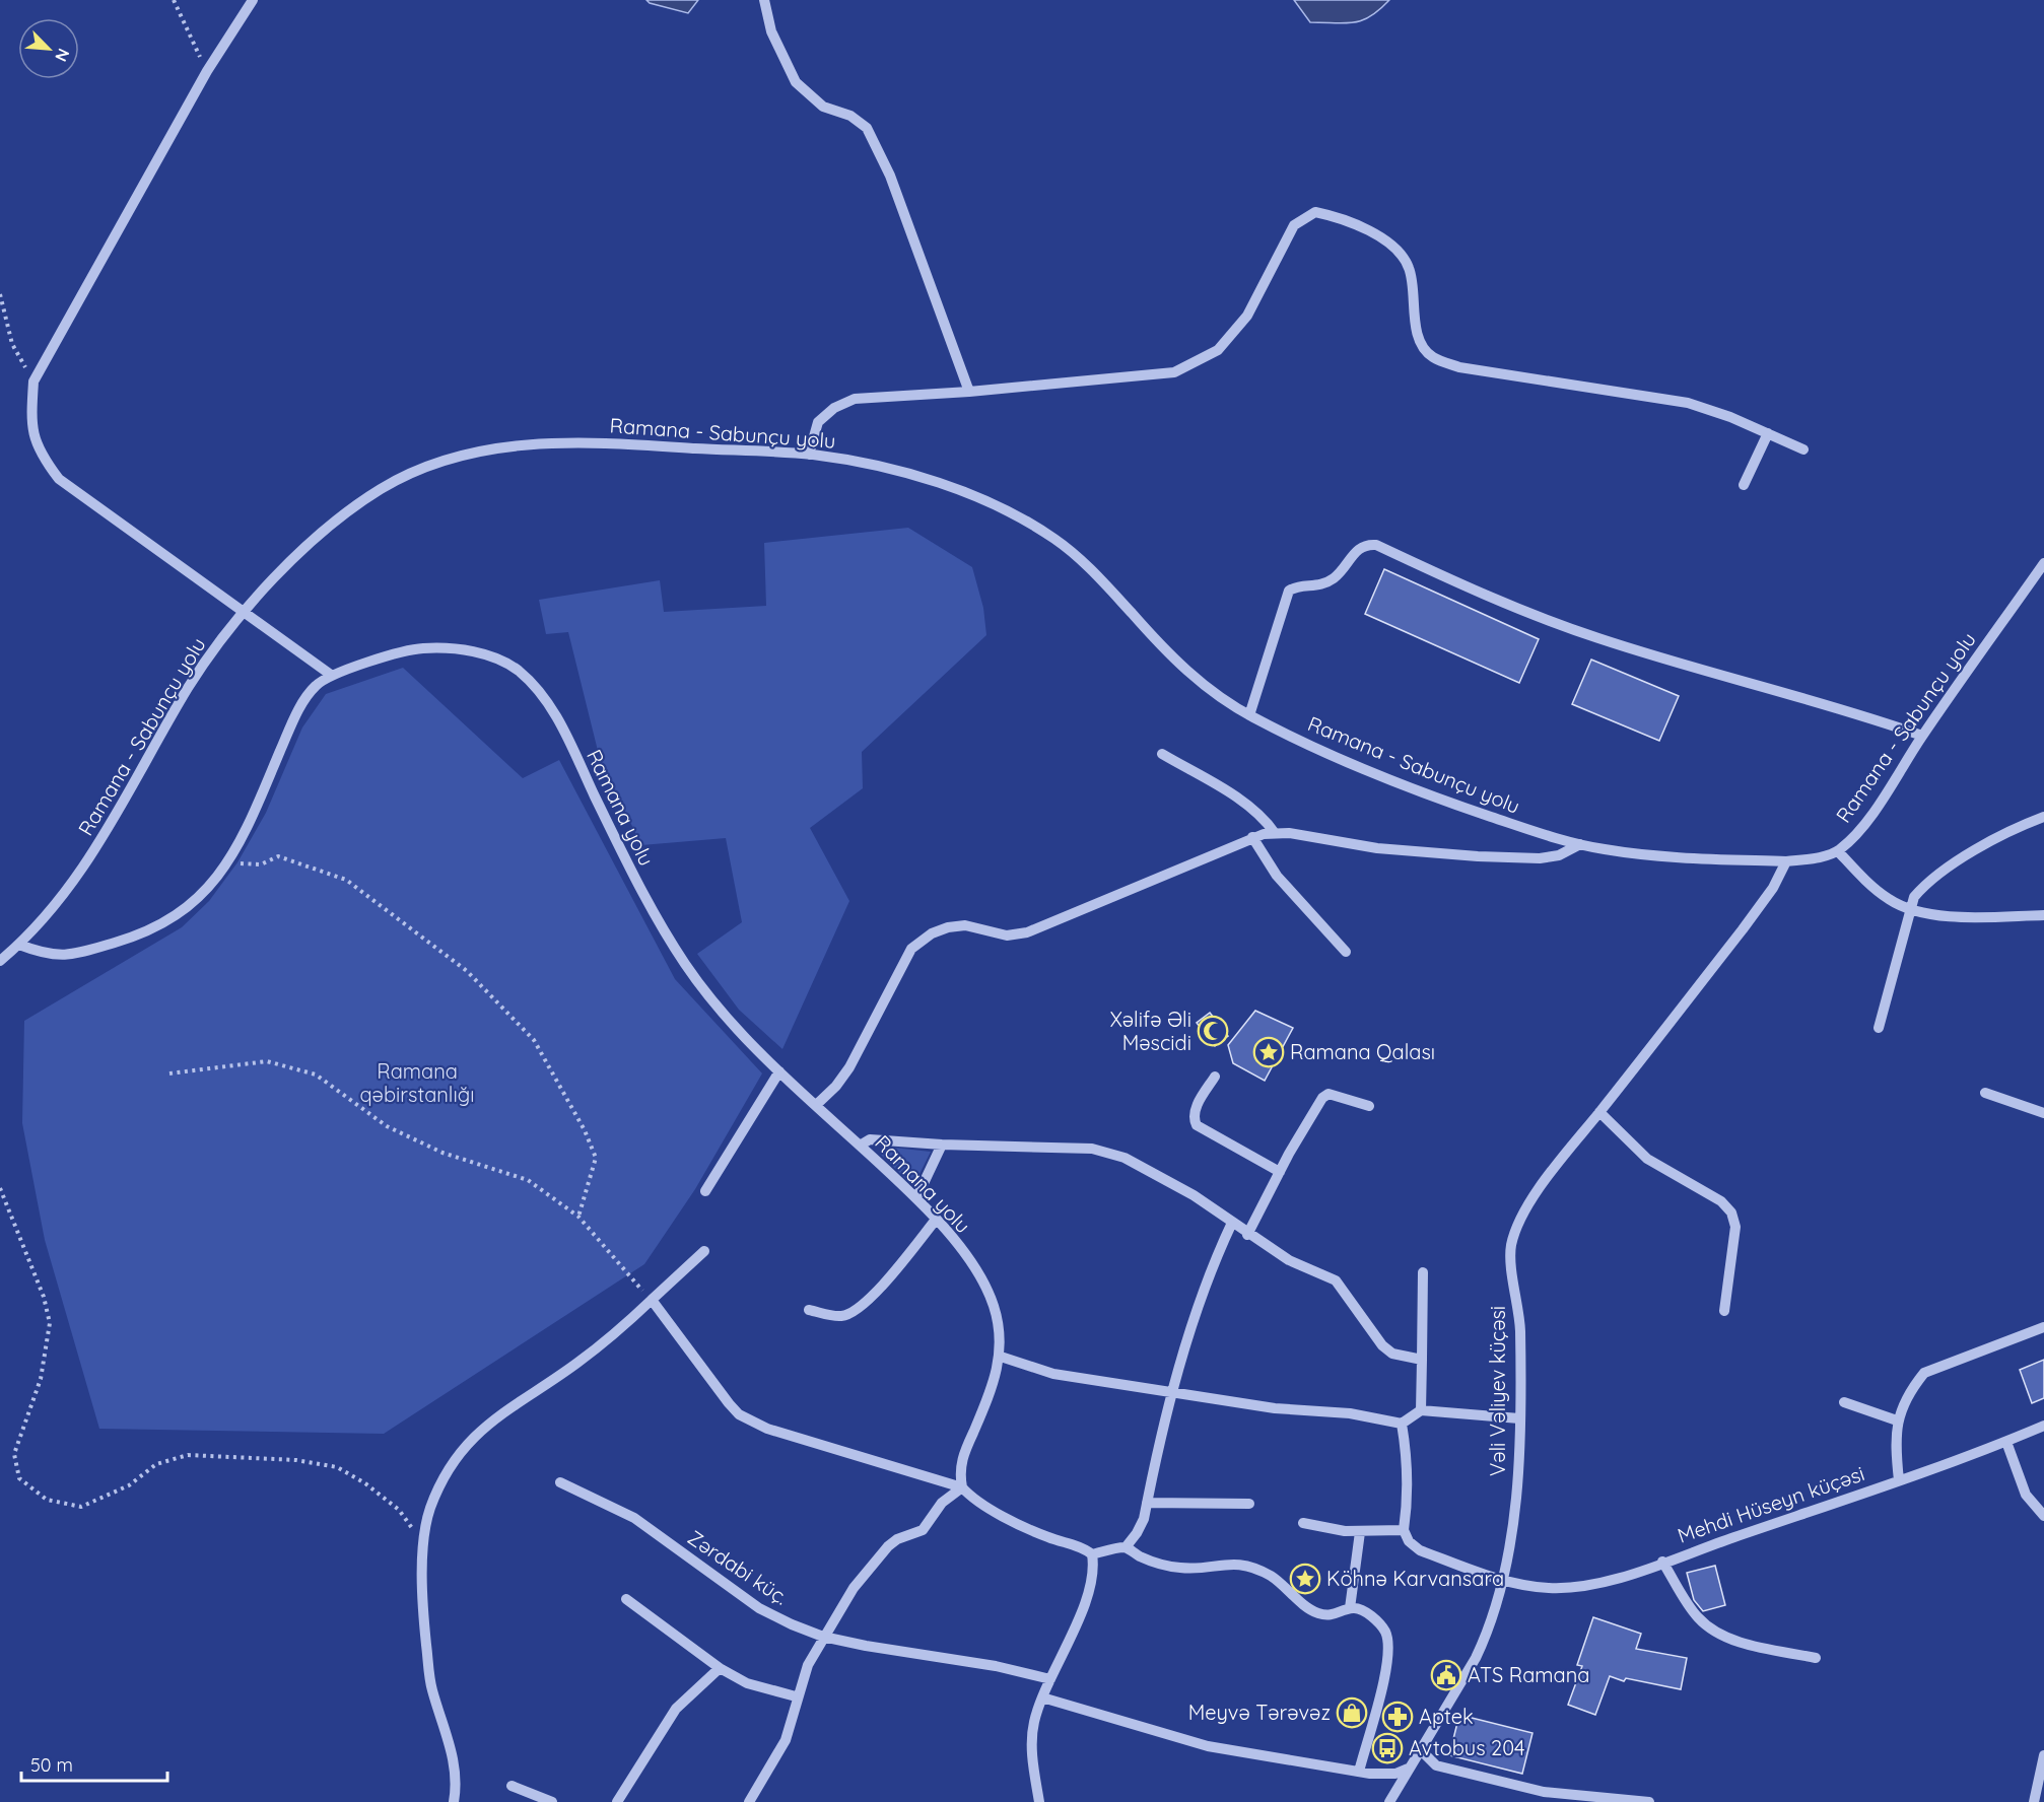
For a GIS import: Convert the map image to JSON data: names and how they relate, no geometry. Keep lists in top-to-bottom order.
{
  "streets": {
    "street": [
      "Ramana - Sabunçu yolu",
      "Ramana yolu",
      "Vəli Vəliyev küçəsi",
      "Mehdi Hüseyn küçəsi",
      "Zərdabi küç."
    ]
  },
  "crossings": [
    ["Ramana - Sabunçu yolu", "Ramana yolu"],
    ["Ramana - Sabunçu yolu", "Vəli Vəliyev küçəsi"],
    ["Vəli Vəliyev küçəsi", "Mehdi Hüseyn küçəsi"]
  ],
  "parks": ["Ramana qəbirstanlığı"],
  "places": {
    "mosque": ["Xəlifə Əli Məscidi"],
    "place": ["Ramana Qalası", "Köhnə Karvansara"],
    "public building": ["ATS Ramana"],
    "shop": ["Meyvə Tərəvəz"],
    "pharmacy": ["Aptek"],
    "bus stop": ["Avtobus 204"]
  },
  "scale_bar": "50 m",
  "north": "bottom right"
}
